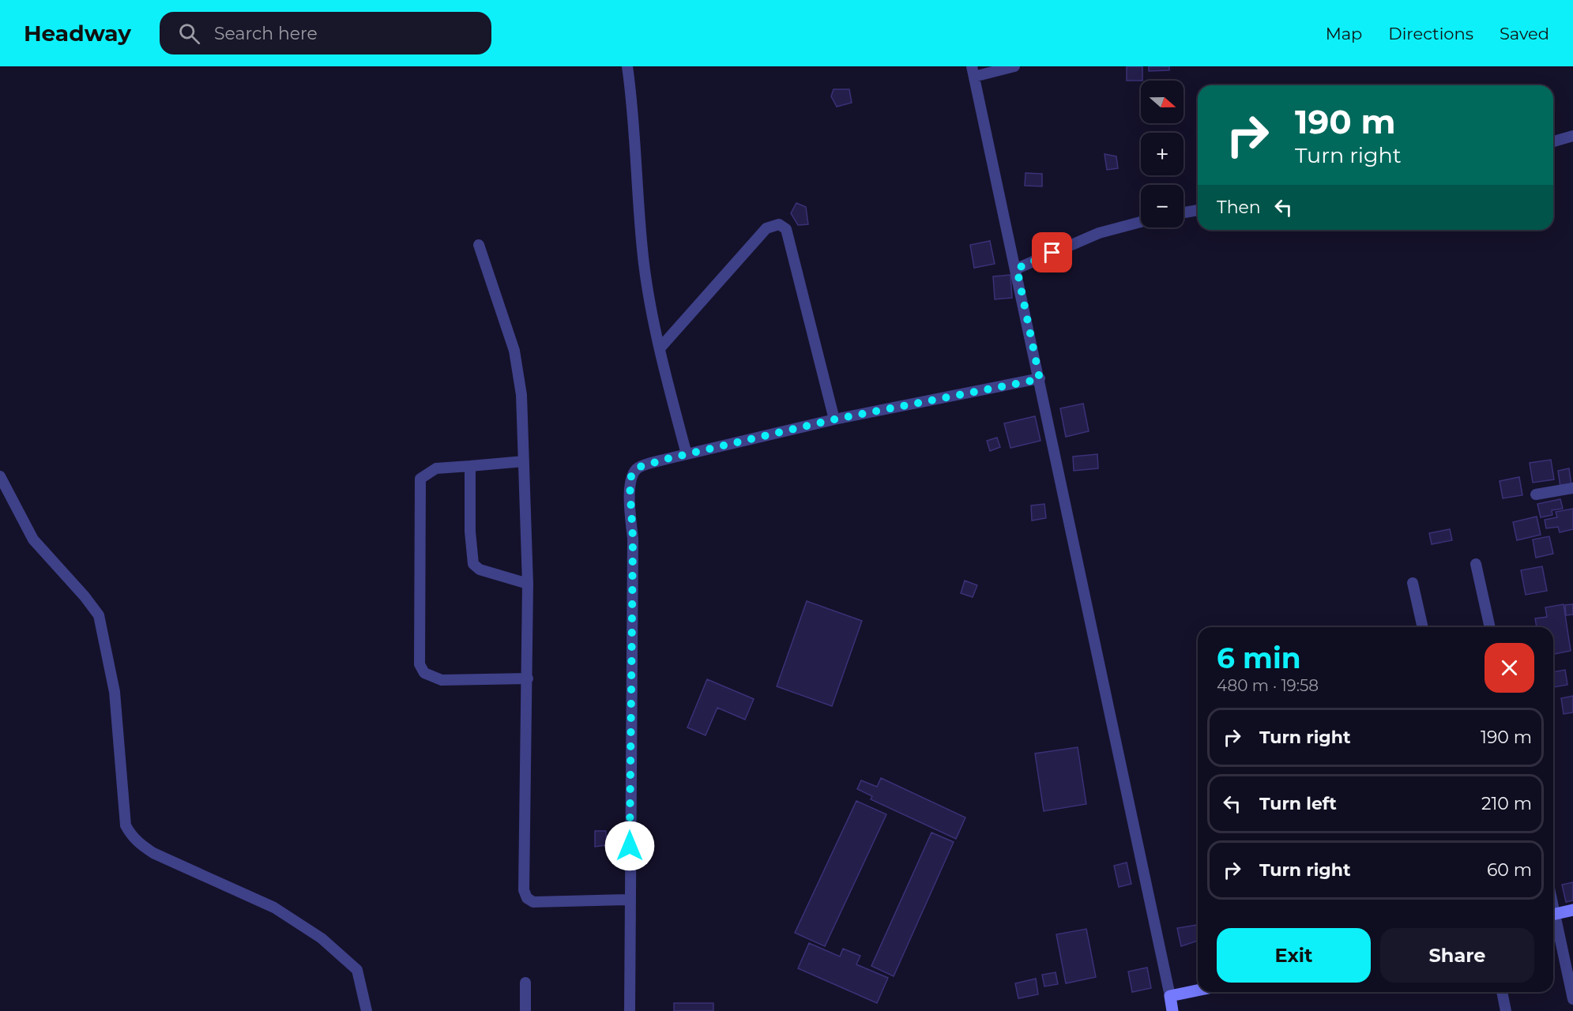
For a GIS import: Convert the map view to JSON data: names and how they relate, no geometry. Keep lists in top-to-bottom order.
{
  "north": "right",
  "page": {
    "header": "Headway",
    "search": "Search here",
    "nav": ["Map", "Directions", "Saved"],
    "map_buttons": ["+", "−"],
    "turn": ["190 m", "Turn right"],
    "then": "Then",
    "heading": ["6 min", "480 m · 19:58"],
    "list": [
      {
        "name": "Turn right",
        "value": "190 m"
      },
      {
        "name": "Turn left",
        "value": "210 m"
      },
      {
        "name": "Turn right",
        "value": "60 m"
      }
    ],
    "buttons": ["Exit", "Share"]
  }
}
